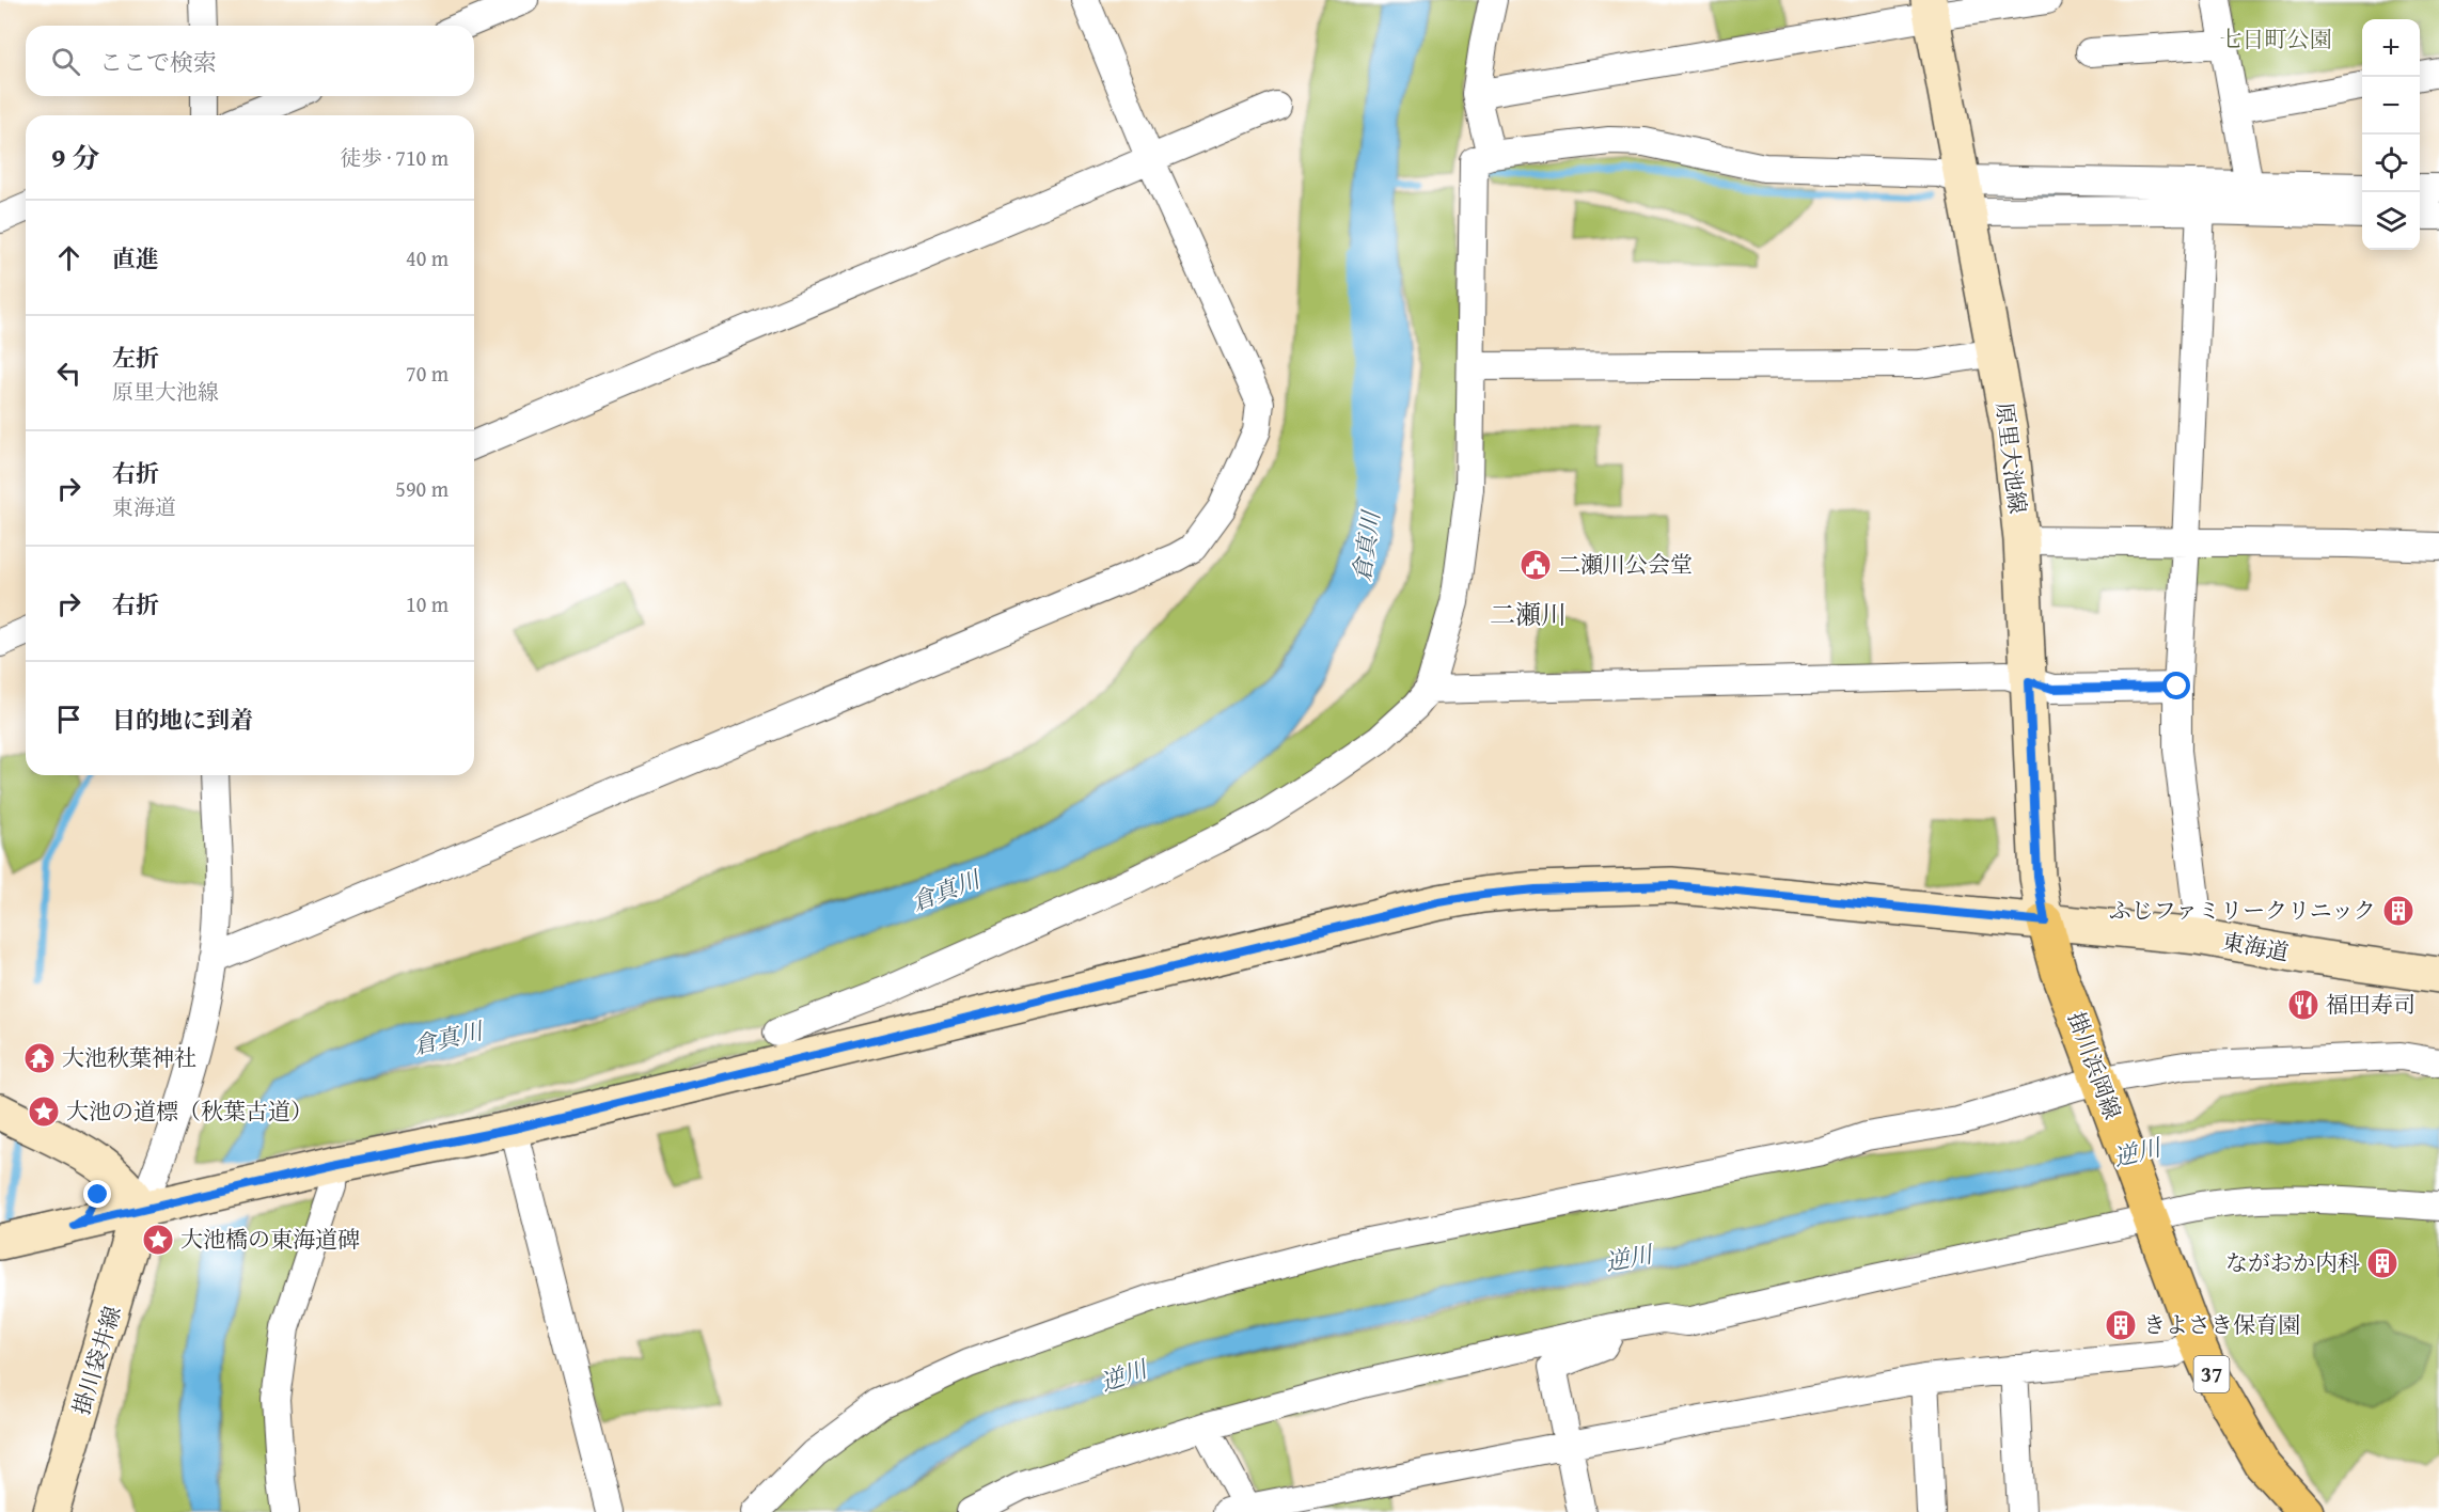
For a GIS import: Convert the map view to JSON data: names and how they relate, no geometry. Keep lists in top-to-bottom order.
{
  "streets": {
    "main road": [
      "原里大池線",
      "東海道",
      "掛川浜岡線",
      "掛川袋井線",
      "37"
    ]
  },
  "crossings": [
    ["原里大池線", "東海道"],
    ["原里大池線", "掛川浜岡線"],
    ["東海道", "掛川浜岡線"],
    ["東海道", "掛川袋井線"]
  ],
  "districts": ["二瀬川"],
  "water": ["倉真川", "逆川"],
  "parks": ["七日町公園"],
  "places": {
    "public building": ["二瀬川公会堂"],
    "building": ["ふじファミリークリニック", "ながおか内科", "きよさき保育園"],
    "restaurant": ["福田寿司"],
    "temple": ["大池秋葉神社"],
    "place": ["大池の道標（秋葉古道）", "大池橋の東海道碑"]
  },
  "page": {
    "map_buttons": ["+", "−"],
    "search": "ここで検索",
    "heading": ["9 分", "徒歩 · 710 m"],
    "list": [
      ["直進", "40 m"],
      ["左折", "原里大池線", "70 m"],
      ["右折", "東海道", "590 m"],
      ["右折", "10 m"],
      "目的地に到着"
    ]
  }
}
